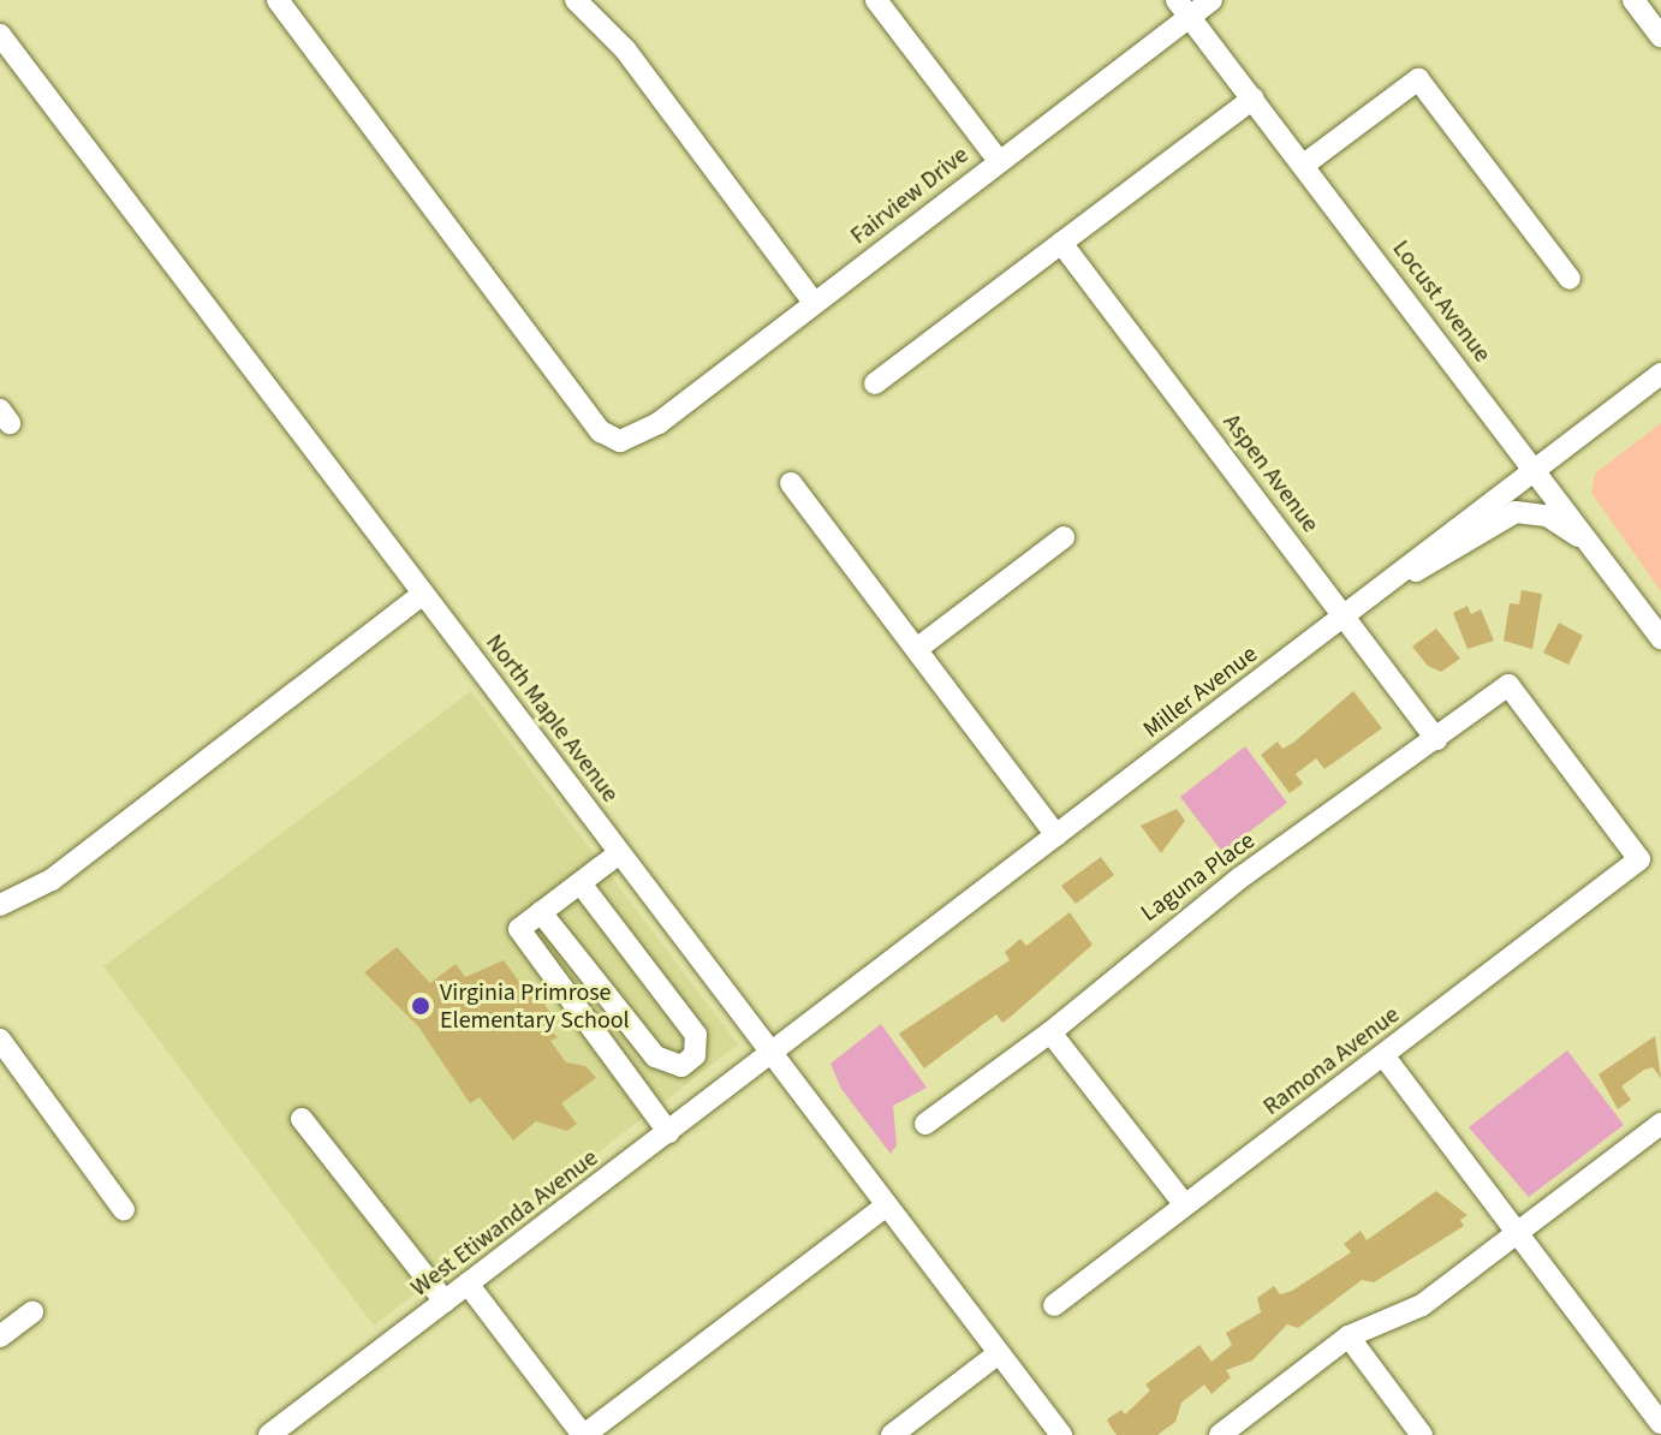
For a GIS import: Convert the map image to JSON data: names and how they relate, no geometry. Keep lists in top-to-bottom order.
{
  "streets": {
    "street": [
      "Fairview Drive",
      "Locust Avenue",
      "Aspen Avenue",
      "Miller Avenue",
      "North Maple Avenue",
      "Laguna Place",
      "Ramona Avenue",
      "West Etiwanda Avenue"
    ]
  },
  "crossings": [
    ["Fairview Drive", "Locust Avenue"],
    ["Locust Avenue", "Miller Avenue"],
    ["Aspen Avenue", "Miller Avenue"],
    ["Aspen Avenue", "Laguna Place"],
    ["Miller Avenue", "North Maple Avenue"],
    ["Miller Avenue", "West Etiwanda Avenue"],
    ["North Maple Avenue", "West Etiwanda Avenue"],
    ["Laguna Place", "Ramona Avenue"]
  ],
  "places": ["Virginia Primrose Elementary School"]
}
